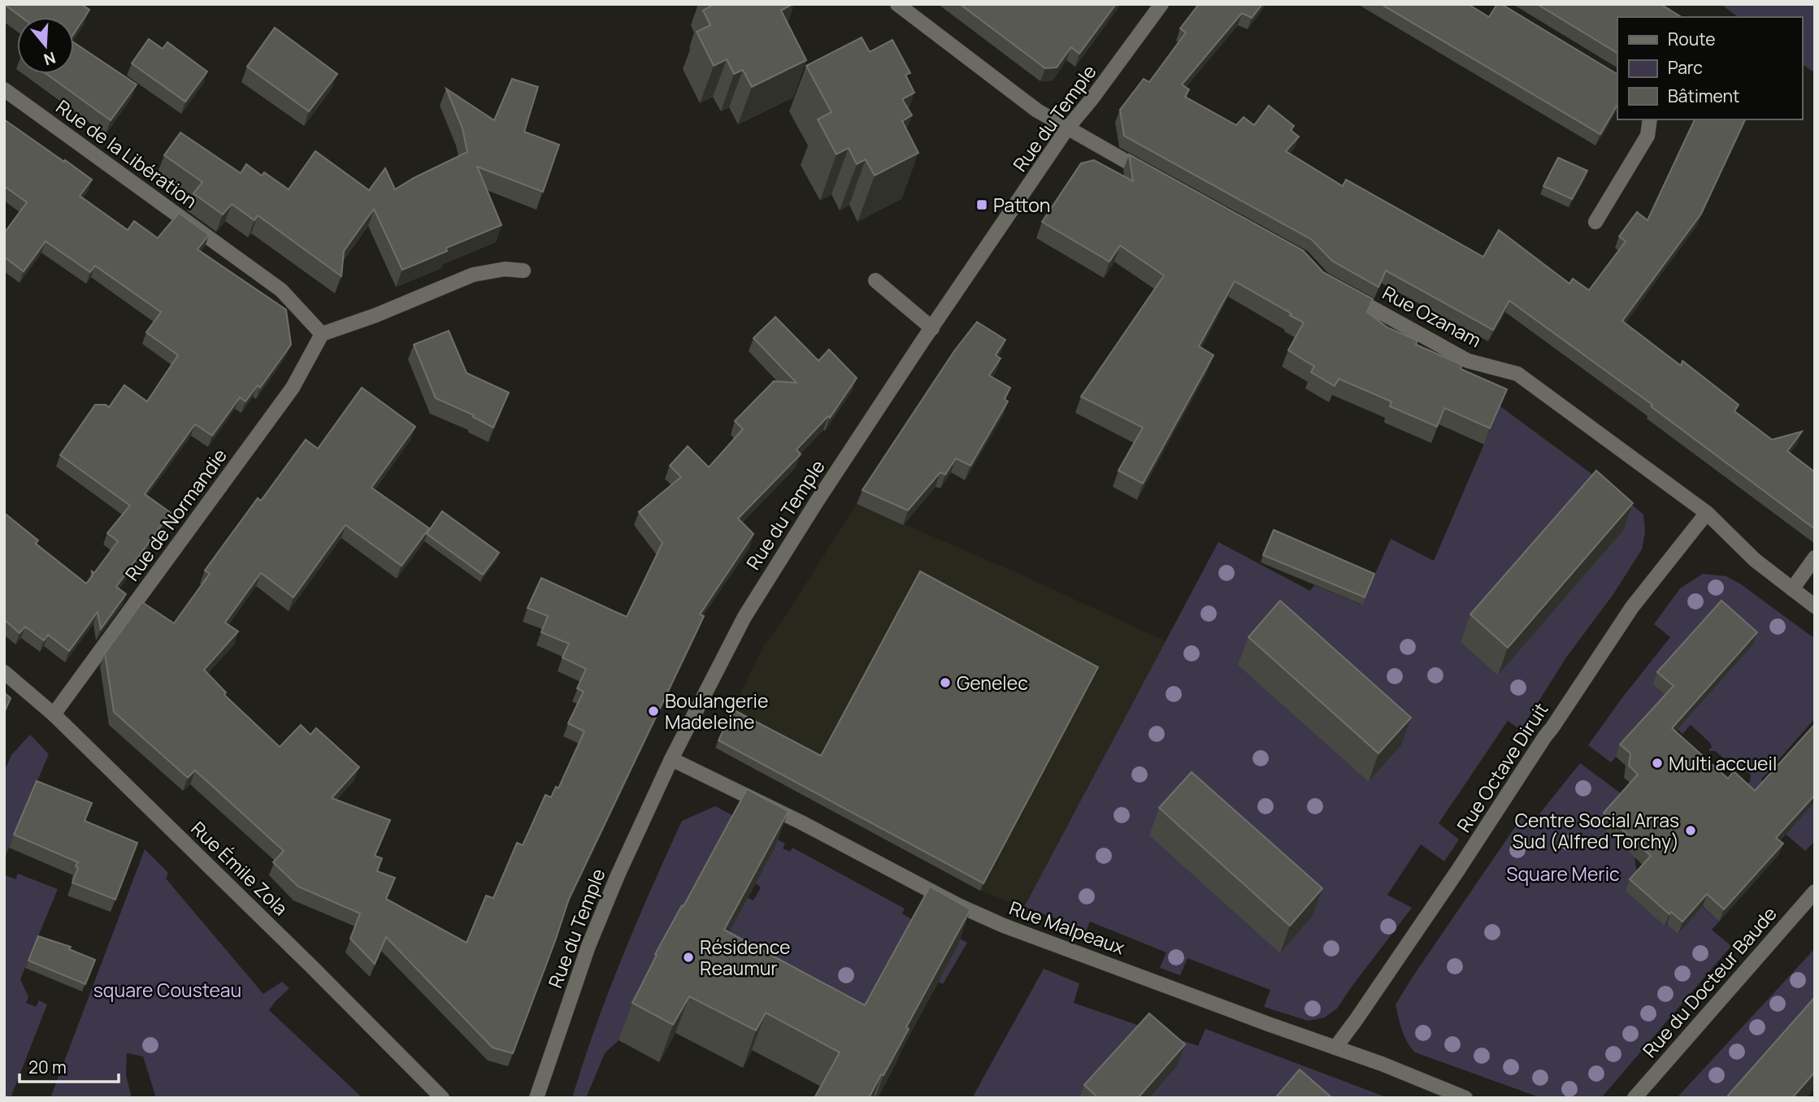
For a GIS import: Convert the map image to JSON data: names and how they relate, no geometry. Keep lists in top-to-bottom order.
{
  "streets": {
    "street": [
      "Rue du Temple",
      "Rue de la Libération",
      "Rue Ozanam",
      "Rue de Normandie",
      "Rue Octave Diruit",
      "Rue Émile Zola",
      "Rue Malpeaux",
      "Rue du Docteur Baude"
    ]
  },
  "crossings": [
    ["Rue du Temple", "Rue Malpeaux"],
    ["Rue de la Libération", "Rue de Normandie"],
    ["Rue Ozanam", "Rue Octave Diruit"],
    ["Rue de Normandie", "Rue Émile Zola"],
    ["Rue Octave Diruit", "Rue Malpeaux"]
  ],
  "parks": ["Square Meric", "square Cousteau"],
  "places": {
    "transit": ["Patton"],
    "other": [
      "Genelec",
      "Boulangerie Madeleine",
      "Multi accueil",
      "Centre Social Arras Sud (Alfred Torchy)",
      "Résidence Reaumur"
    ]
  },
  "legend": ["Route", "Parc", "Bâtiment"],
  "scale_bar": "20 m",
  "north": "bottom"
}
